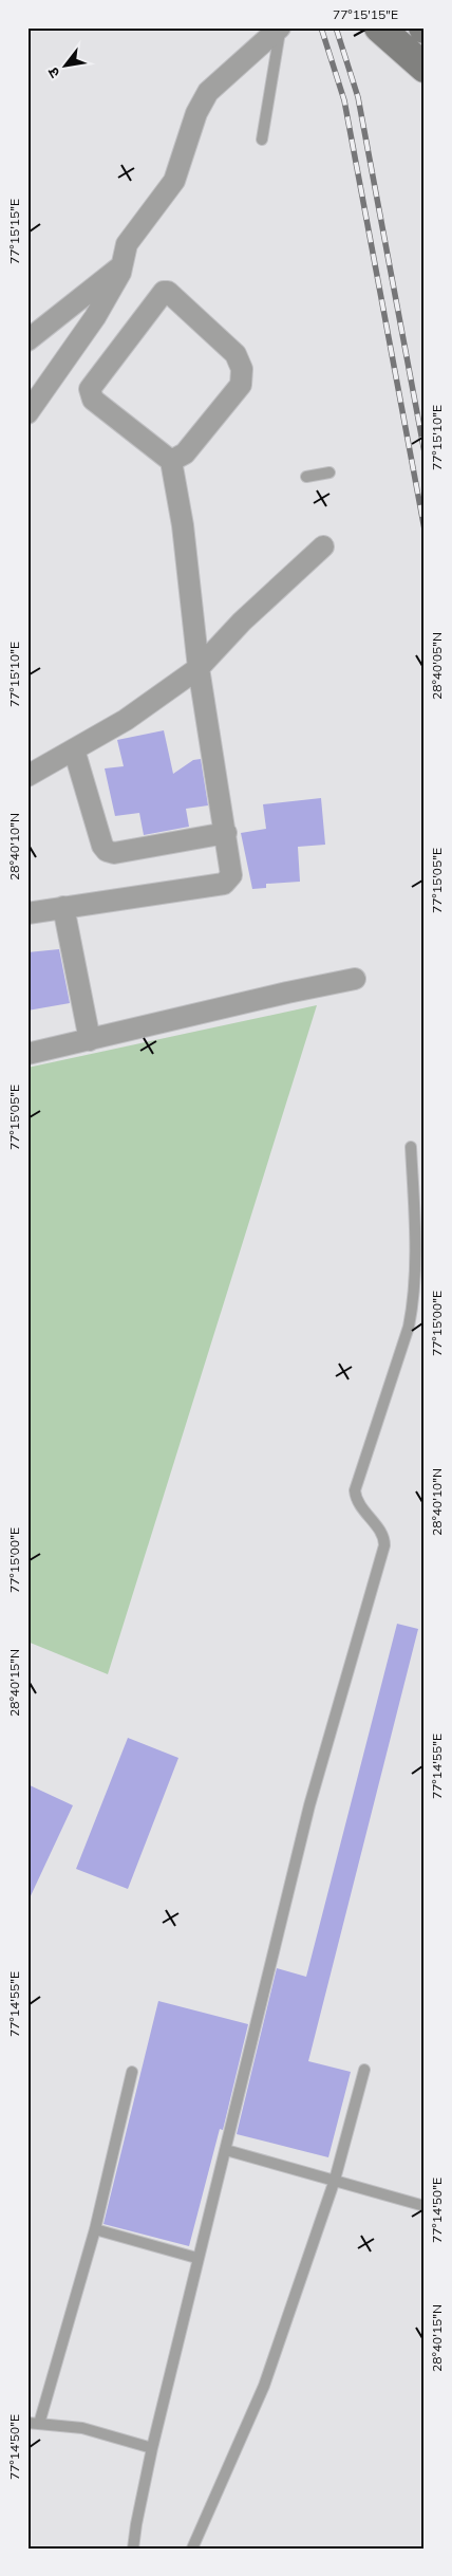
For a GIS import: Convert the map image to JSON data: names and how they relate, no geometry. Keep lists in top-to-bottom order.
{
  "north": "bottom left",
  "coordinates": [
    "77°15'15\"E",
    "77°15'10\"E",
    "28°40'05\"N",
    "28°40'10\"N",
    "77°15'05\"E",
    "77°15'00\"E",
    "28°40'15\"N",
    "77°14'55\"E",
    "77°14'50\"E"
  ]
}
